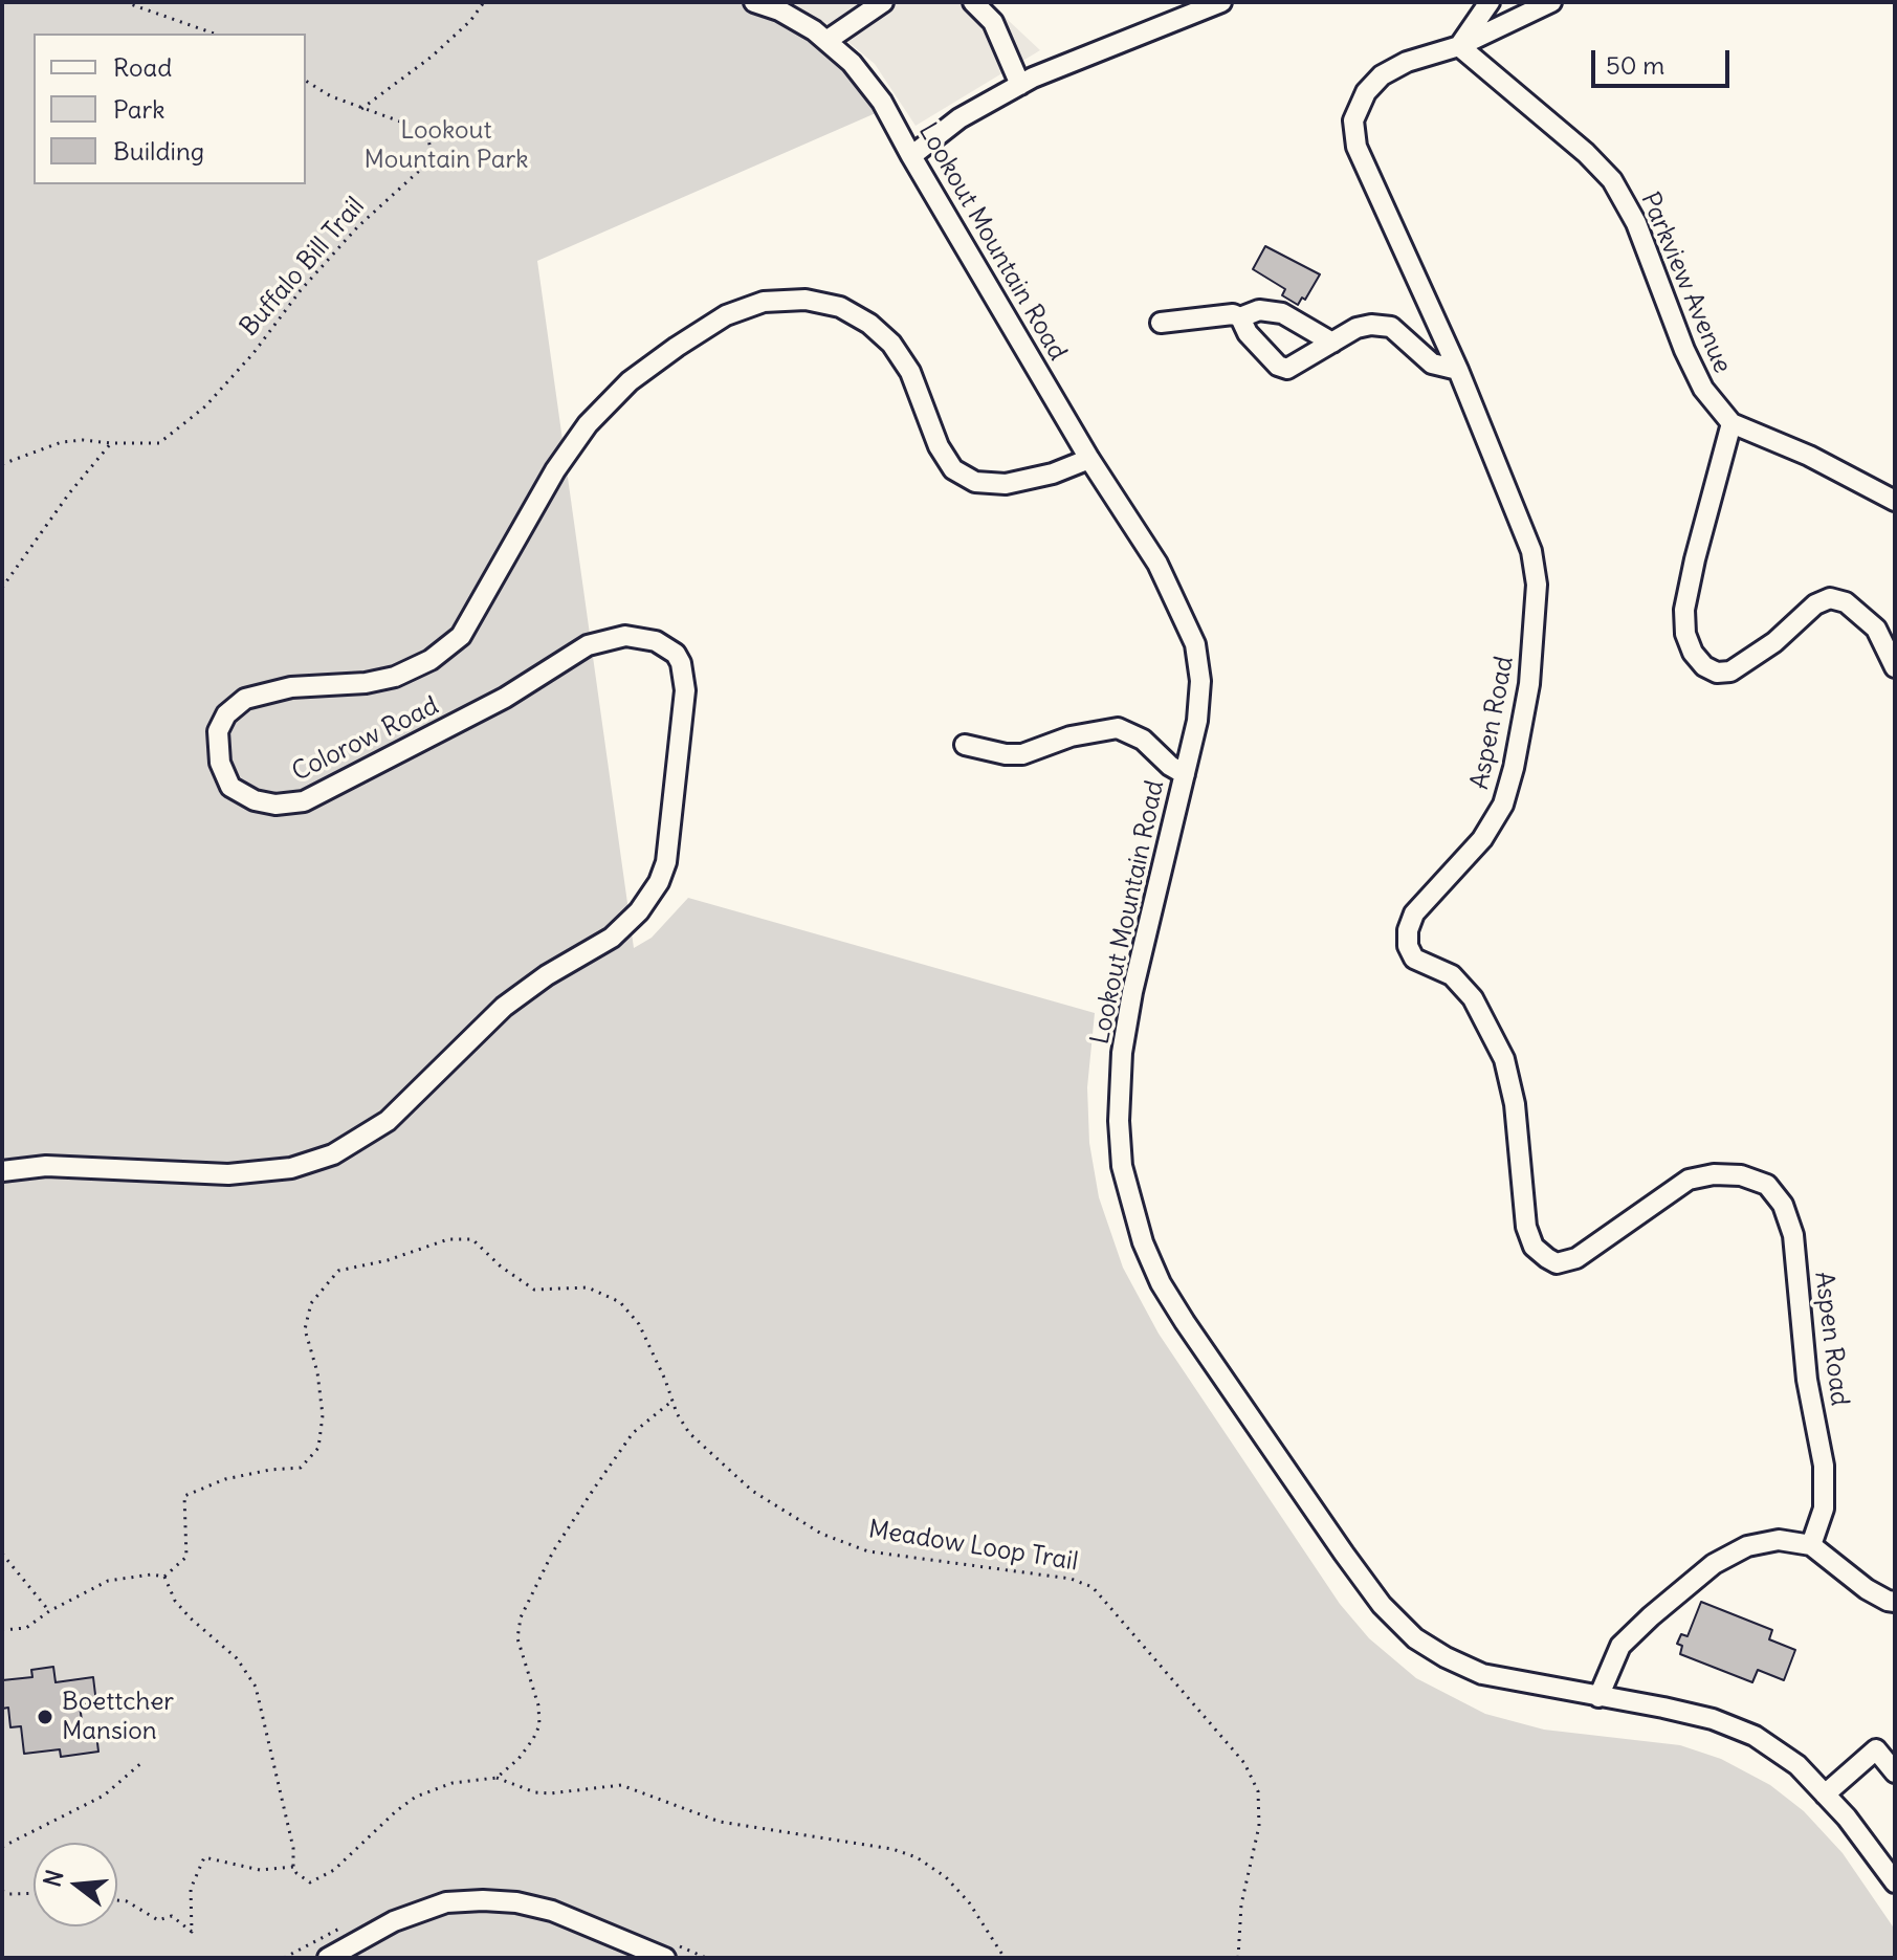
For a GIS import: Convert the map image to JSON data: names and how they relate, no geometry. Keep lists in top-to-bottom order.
{
  "streets": {
    "street": [
      "Lookout Mountain Road",
      "Parkview Avenue",
      "Aspen Road",
      "Colorow Road"
    ],
    "path": ["Buffalo Bill Trail", "Meadow Loop Trail"]
  },
  "crossings": [
    ["Lookout Mountain Road", "Colorow Road"],
    ["Parkview Avenue", "Aspen Road"]
  ],
  "parks": ["Lookout Mountain Park"],
  "places": ["Boettcher Mansion"],
  "legend": ["Road", "Park", "Building"],
  "scale_bar": "50 m",
  "north": "left"
}
